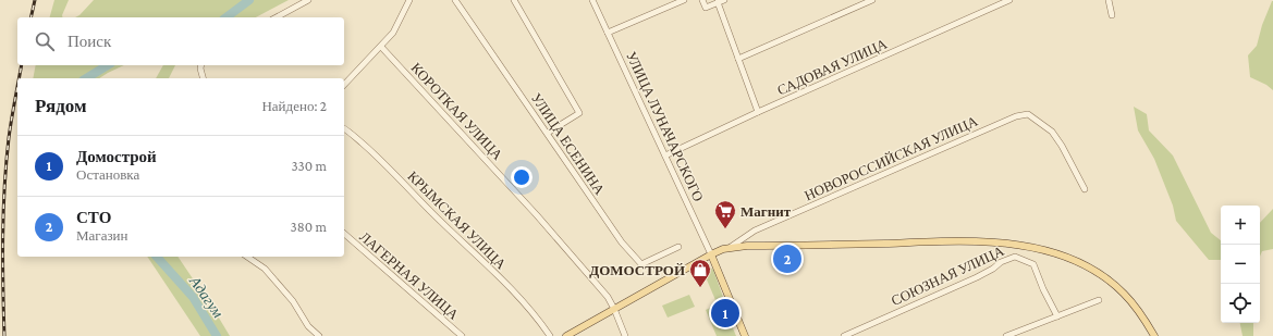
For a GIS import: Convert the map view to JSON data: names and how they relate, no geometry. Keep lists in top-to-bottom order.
{
  "streets": {
    "main road": ["УЛИЦА ЛУНАЧАРСКОГО", "НОВОРОССИЙСКАЯ УЛИЦА"],
    "street": [
      "САДОВАЯ УЛИЦА",
      "КОРОТКАЯ УЛИЦА",
      "УЛИЦА ЕСЕНИНА",
      "КРЫМСКАЯ УЛИЦА",
      "ЛАГЕРНАЯ УЛИЦА",
      "СОЮЗНАЯ УЛИЦА"
    ]
  },
  "crossings": [
    ["САДОВАЯ УЛИЦА", "УЛИЦА ЛУНАЧАРСКОГО"],
    ["КОРОТКАЯ УЛИЦА", "НОВОРОССИЙСКАЯ УЛИЦА"],
    ["УЛИЦА ЛУНАЧАРСКОГО", "НОВОРОССИЙСКАЯ УЛИЦА"]
  ],
  "water": ["Адагум"],
  "places": {
    "supermarket": ["Магнит"],
    "shop": ["ДОМОСТРОЙ"]
  },
  "page": {
    "search": "Поиск",
    "heading": ["Рядом", "Найдено: 2"],
    "list": [
      {
        "mark": "1",
        "name": "Домострой",
        "note": "Остановка",
        "value": "330 m"
      },
      {
        "mark": "2",
        "name": "СТО",
        "note": "Магазин",
        "value": "380 m"
      }
    ],
    "map_buttons": ["+", "−"],
    "pins": ["2", "1"]
  }
}
